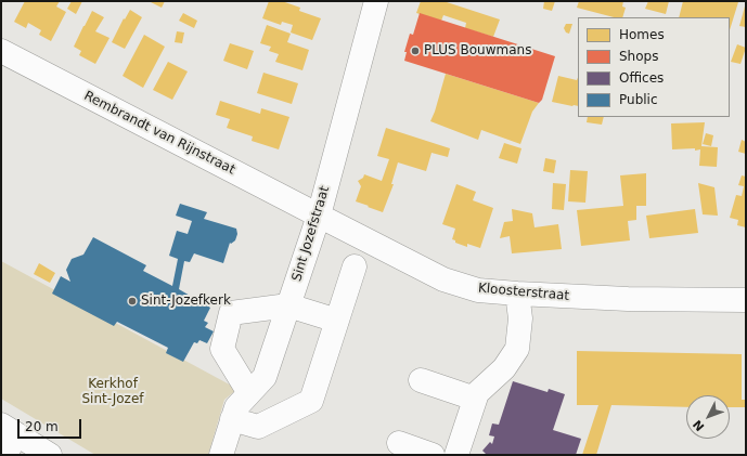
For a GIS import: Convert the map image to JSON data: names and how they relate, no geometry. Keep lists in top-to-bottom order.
{
  "streets": {
    "street": ["Rembrandt van Rijnstraat", "Sint Jozefstraat", "Kloosterstraat"]
  },
  "crossings": [
    ["Rembrandt van Rijnstraat", "Sint Jozefstraat"],
    ["Rembrandt van Rijnstraat", "Kloosterstraat"],
    ["Sint Jozefstraat", "Kloosterstraat"]
  ],
  "parks": ["Kerkhof Sint-Jozef"],
  "places": ["PLUS Bouwmans", "Sint-Jozefkerk"],
  "legend": [
    "Homes",
    "Shops",
    "Offices",
    "Public"
  ],
  "scale_bar": "20 m",
  "north": "bottom left"
}
